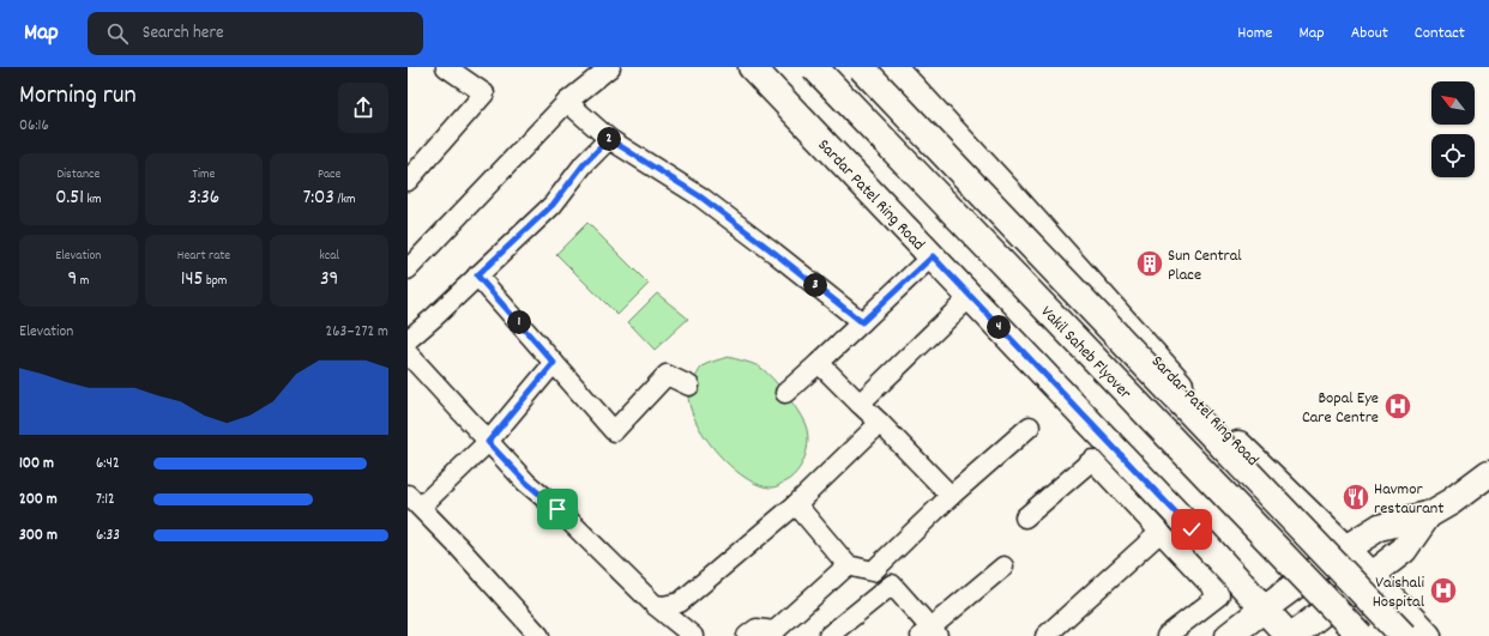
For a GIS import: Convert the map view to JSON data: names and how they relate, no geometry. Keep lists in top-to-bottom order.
{
  "streets": {
    "main road": ["Sardar Patel Ring Road", "Vakil Saheb Flyover"]
  },
  "places": {
    "building": ["Sun Central Place"],
    "hospital": ["Bopal Eye Care Centre", "Vaishali Hospital"],
    "restaurant": ["Havmor restaurant"]
  },
  "north": "top left",
  "page": {
    "header": "Map",
    "search": "Search here",
    "nav": [
      "Home",
      "Map",
      "About",
      "Contact"
    ],
    "heading": ["Morning run", "06:16"],
    "pins": [
      "2",
      "3",
      "1",
      "4"
    ],
    "stats": [
      ["Distance", "0.51 km"],
      ["Time", "3:36"],
      ["Pace", "7:03 /km"],
      ["Elevation", "9 m"],
      ["Heart rate", "145 bpm"],
      ["kcal", "39"]
    ],
    "chart": ["Elevation", "263–272 m"],
    "list": [
      {
        "name": "100 m",
        "note": "6:42"
      },
      {
        "name": "200 m",
        "note": "7:12"
      },
      {
        "name": "300 m",
        "note": "6:33"
      }
    ]
  }
}
